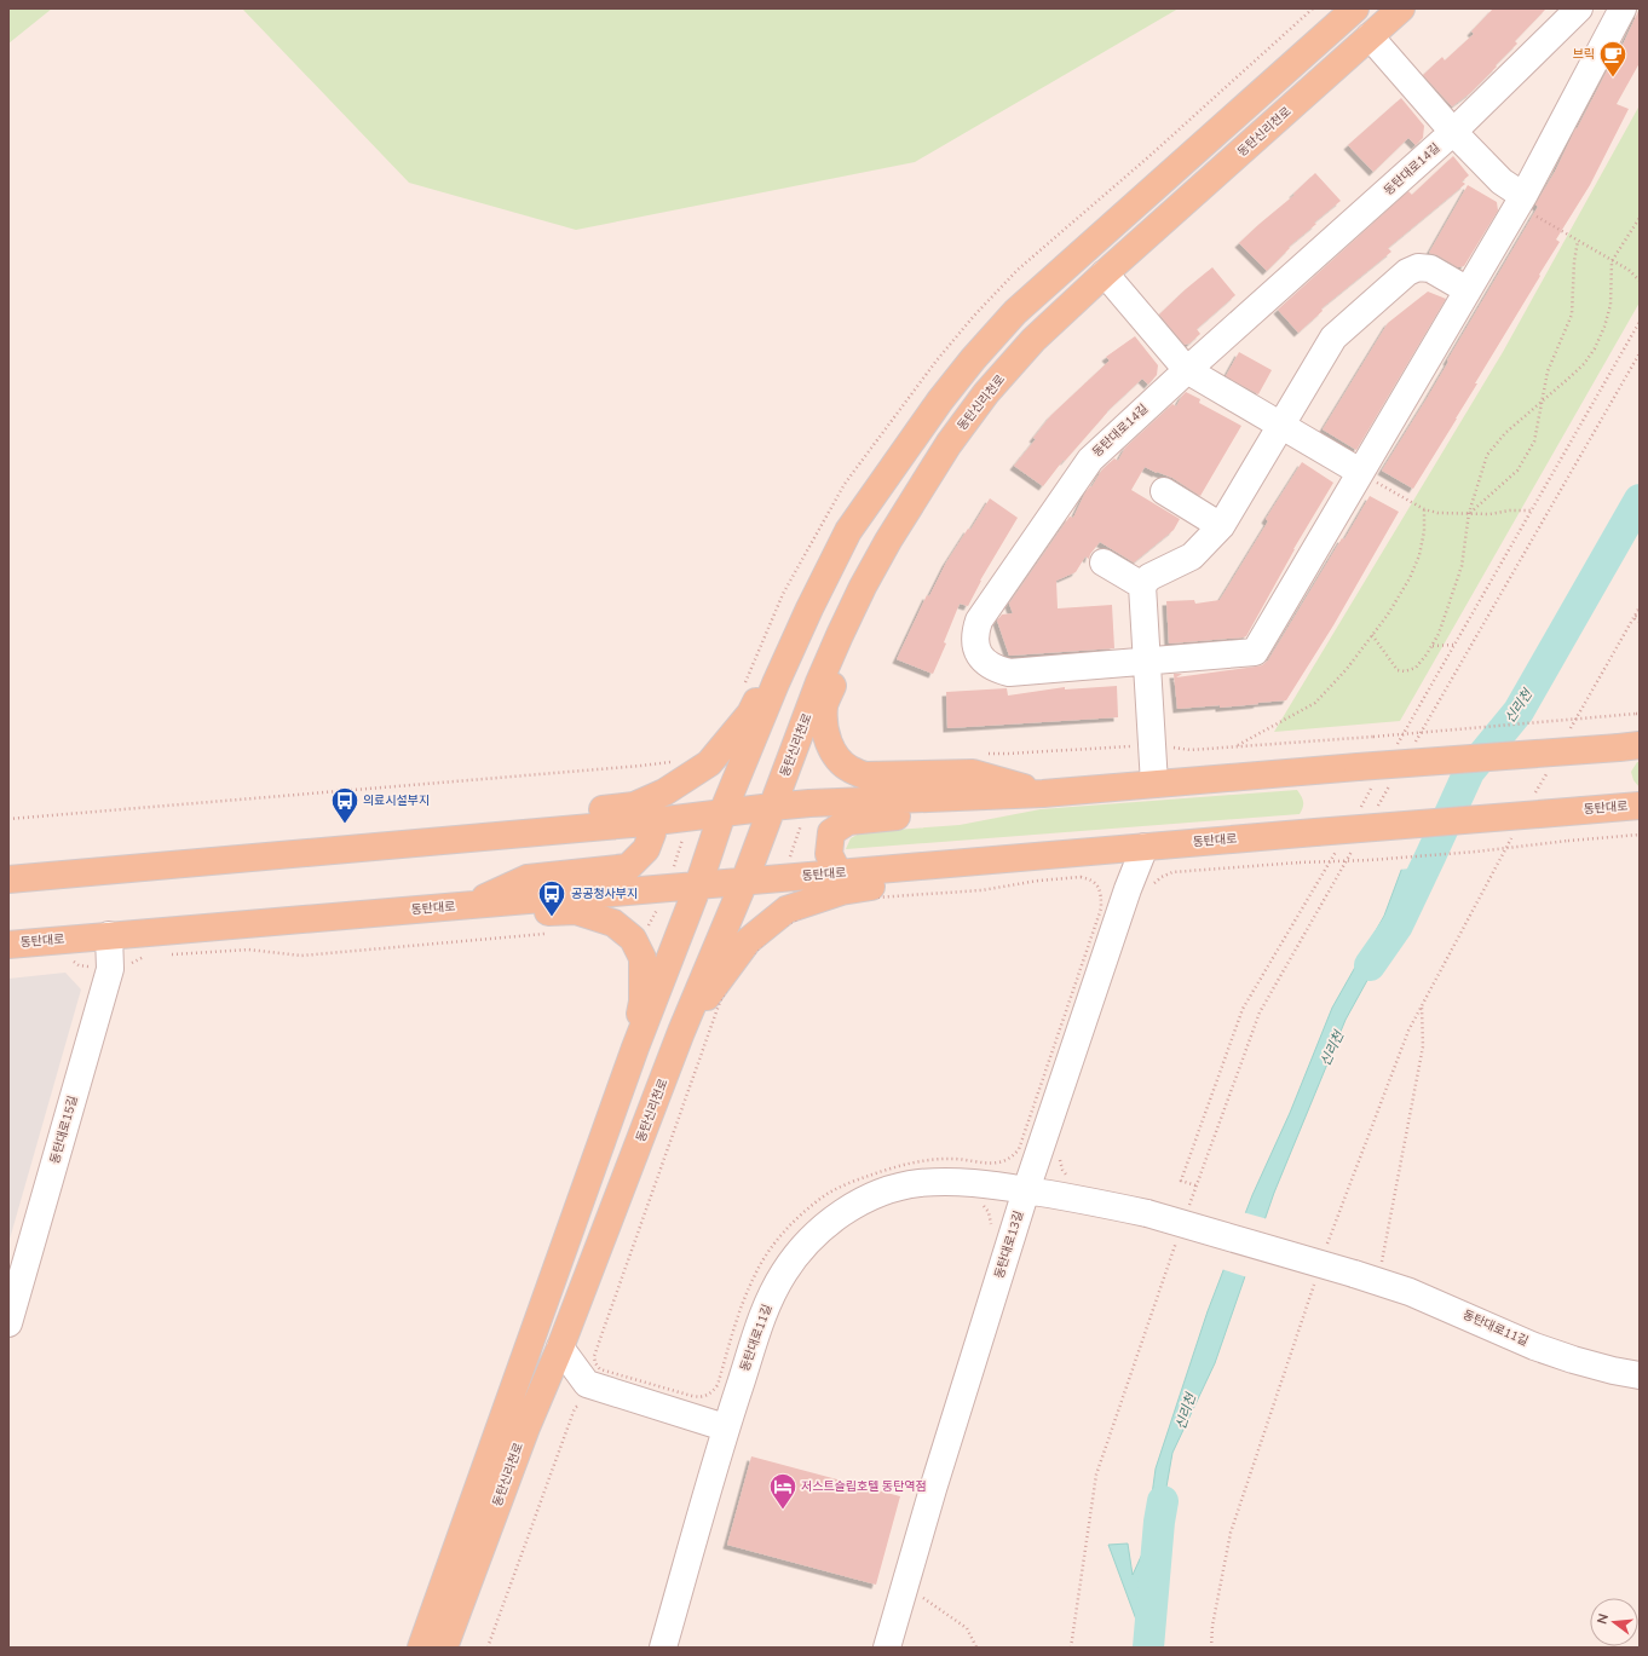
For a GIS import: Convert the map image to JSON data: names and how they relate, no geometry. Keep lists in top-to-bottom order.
{
  "streets": {
    "main road": ["동탄신리천로", "동탄대로"],
    "street": [
      "동탄대로14길",
      "동탄대로15길",
      "동탄대로13길",
      "동탄대로11길"
    ]
  },
  "crossings": [
    ["동탄신리천로", "동탄대로"],
    ["동탄대로", "동탄대로15길"],
    ["동탄대로", "동탄대로13길"],
    ["동탄대로13길", "동탄대로11길"]
  ],
  "water": ["신리천"],
  "places": {
    "cafe": ["브릭"],
    "bus stop": ["의료시설부지", "공공청사부지"],
    "hotel": ["저스트슬립호텔 동탄역점"]
  },
  "north": "left"
}
